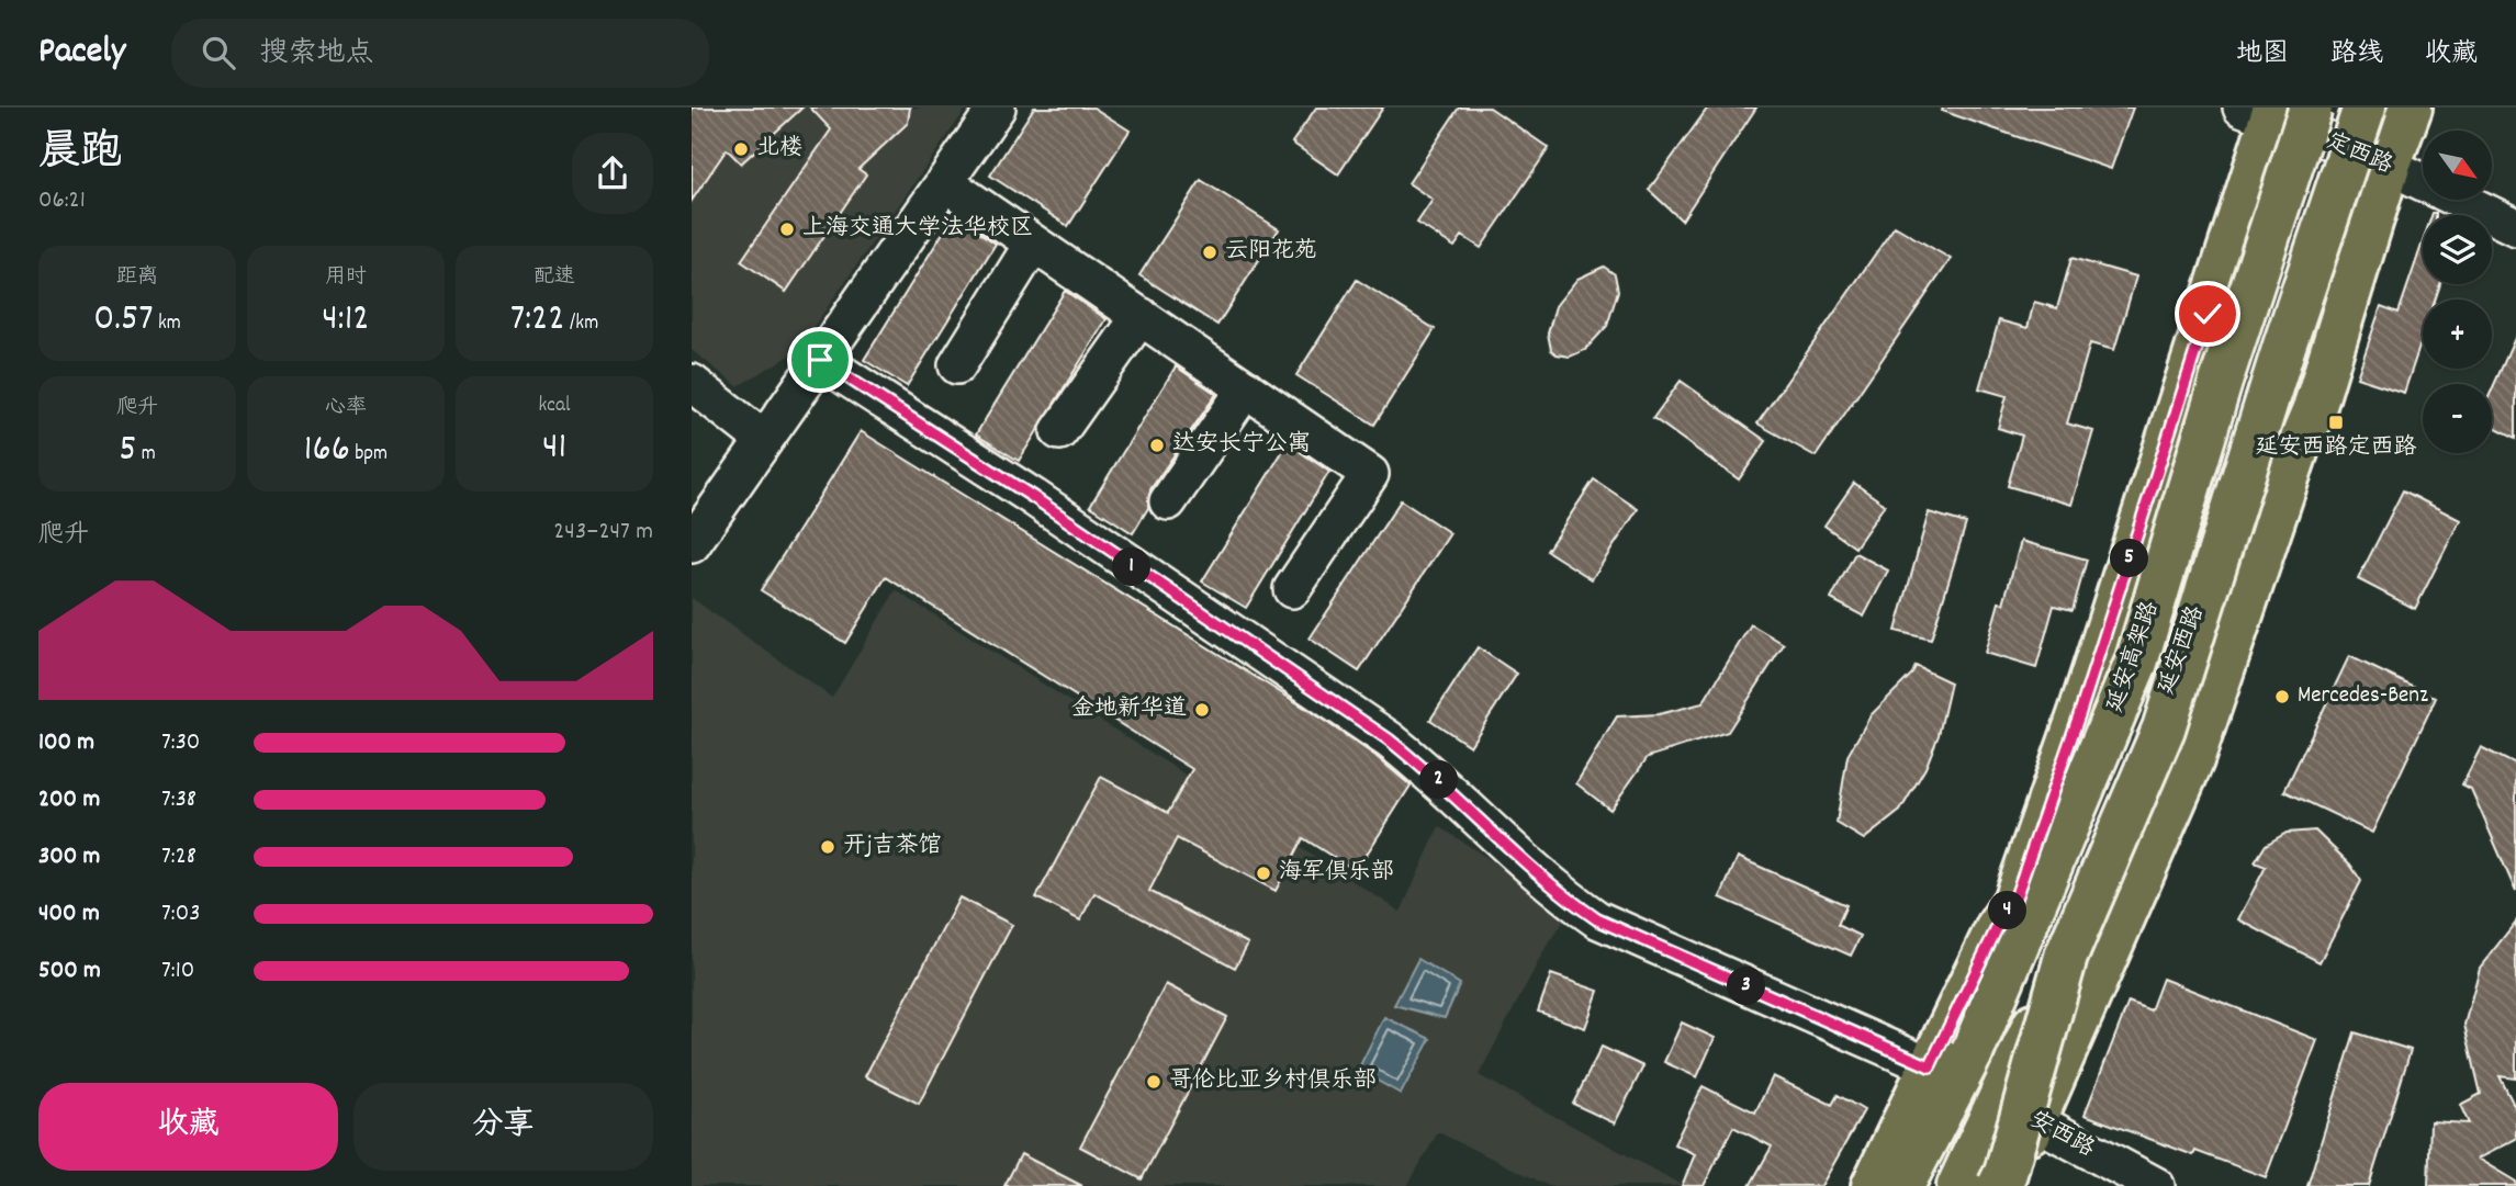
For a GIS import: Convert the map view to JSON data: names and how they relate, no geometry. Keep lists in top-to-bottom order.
{
  "streets": {
    "main road": ["延安西路", "延安高架路"],
    "street": ["定西路", "安西路"]
  },
  "crossings": [
    ["定西路", "延安西路"],
    ["延安西路", "安西路"]
  ],
  "places": {
    "other": [
      "北楼",
      "上海交通大学法华校区",
      "云阳花苑",
      "达安长宁公寓",
      "Mercedes-Benz",
      "金地新华道",
      "开j吉茶馆",
      "海军俱乐部",
      "哥伦比亚乡村俱乐部"
    ],
    "transit": ["延安西路定西路"]
  },
  "north": "bottom right",
  "page": {
    "header": "Pacely",
    "search": "搜索地点",
    "nav": ["地图", "路线", "收藏"],
    "heading": ["晨跑", "06:21"],
    "map_buttons": ["+", "−"],
    "stats": [
      ["距离", "0.57 km"],
      ["用时", "4:12"],
      ["配速", "7:22 /km"],
      ["爬升", "5 m"],
      ["心率", "166 bpm"],
      ["kcal", "41"]
    ],
    "chart": ["爬升", "243–247 m"],
    "pins": [
      "5",
      "1",
      "2",
      "4",
      "3"
    ],
    "list": [
      {
        "name": "100 m",
        "note": "7:30"
      },
      {
        "name": "200 m",
        "note": "7:38"
      },
      {
        "name": "300 m",
        "note": "7:28"
      },
      {
        "name": "400 m",
        "note": "7:03"
      },
      {
        "name": "500 m",
        "note": "7:10"
      }
    ],
    "buttons": ["收藏", "分享"]
  }
}
